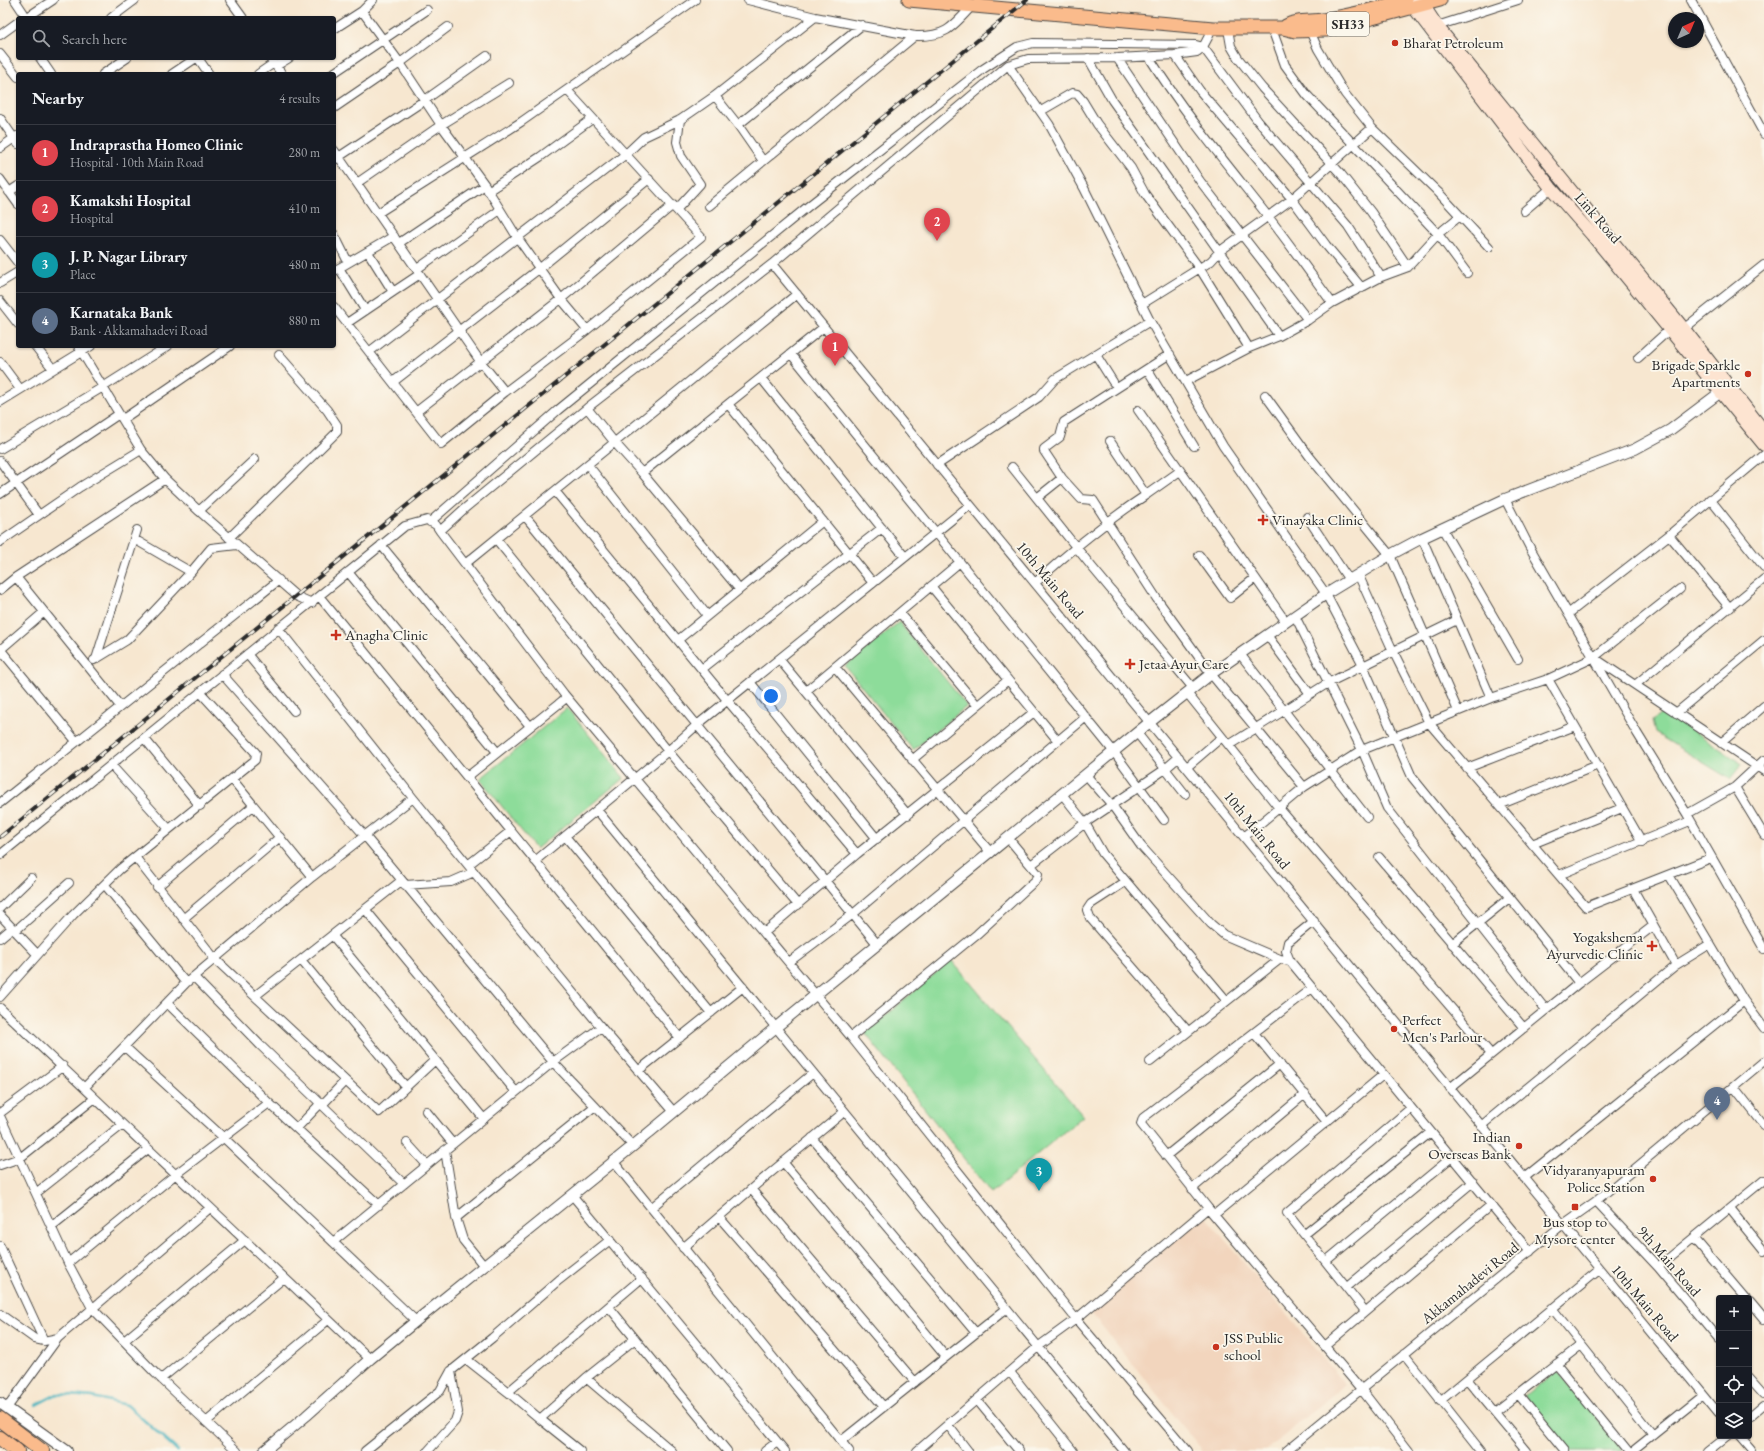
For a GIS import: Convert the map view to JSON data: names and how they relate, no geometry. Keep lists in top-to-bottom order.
{
  "streets": {
    "main road": ["SH33", "Link Road"],
    "street": ["10th Main Road", "9th Main Road", "Akkamahadevi Road"]
  },
  "crossings": [
    ["SH33", "Link Road"],
    ["10th Main Road", "Akkamahadevi Road"],
    ["9th Main Road", "Akkamahadevi Road"]
  ],
  "places": {
    "other": [
      "Bharat Petroleum",
      "Brigade Sparkle Apartments",
      "Perfect Men's Parlour",
      "Indian Overseas Bank",
      "Vidyaranyapuram Police Station",
      "JSS Public school"
    ],
    "health": [
      "Vinayaka Clinic",
      "Anagha Clinic",
      "Jetaa Ayur Care",
      "Yogakshema Ayurvedic Clinic"
    ],
    "transit": ["Bus stop to Mysore center"]
  },
  "north": "top right",
  "page": {
    "search": "Search here",
    "heading": ["Nearby", "4 results"],
    "list": [
      {
        "mark": "1",
        "name": "Indraprastha Homeo Clinic",
        "note": "Hospital · 10th Main Road",
        "value": "280 m"
      },
      {
        "mark": "2",
        "name": "Kamakshi Hospital",
        "note": "Hospital",
        "value": "410 m"
      },
      {
        "mark": "3",
        "name": "J. P. Nagar Library",
        "note": "Place",
        "value": "480 m"
      },
      {
        "mark": "4",
        "name": "Karnataka Bank",
        "note": "Bank · Akkamahadevi Road",
        "value": "880 m"
      }
    ],
    "pins": [
      "2",
      "1",
      "4",
      "3"
    ],
    "map_buttons": ["+", "−"]
  }
}
